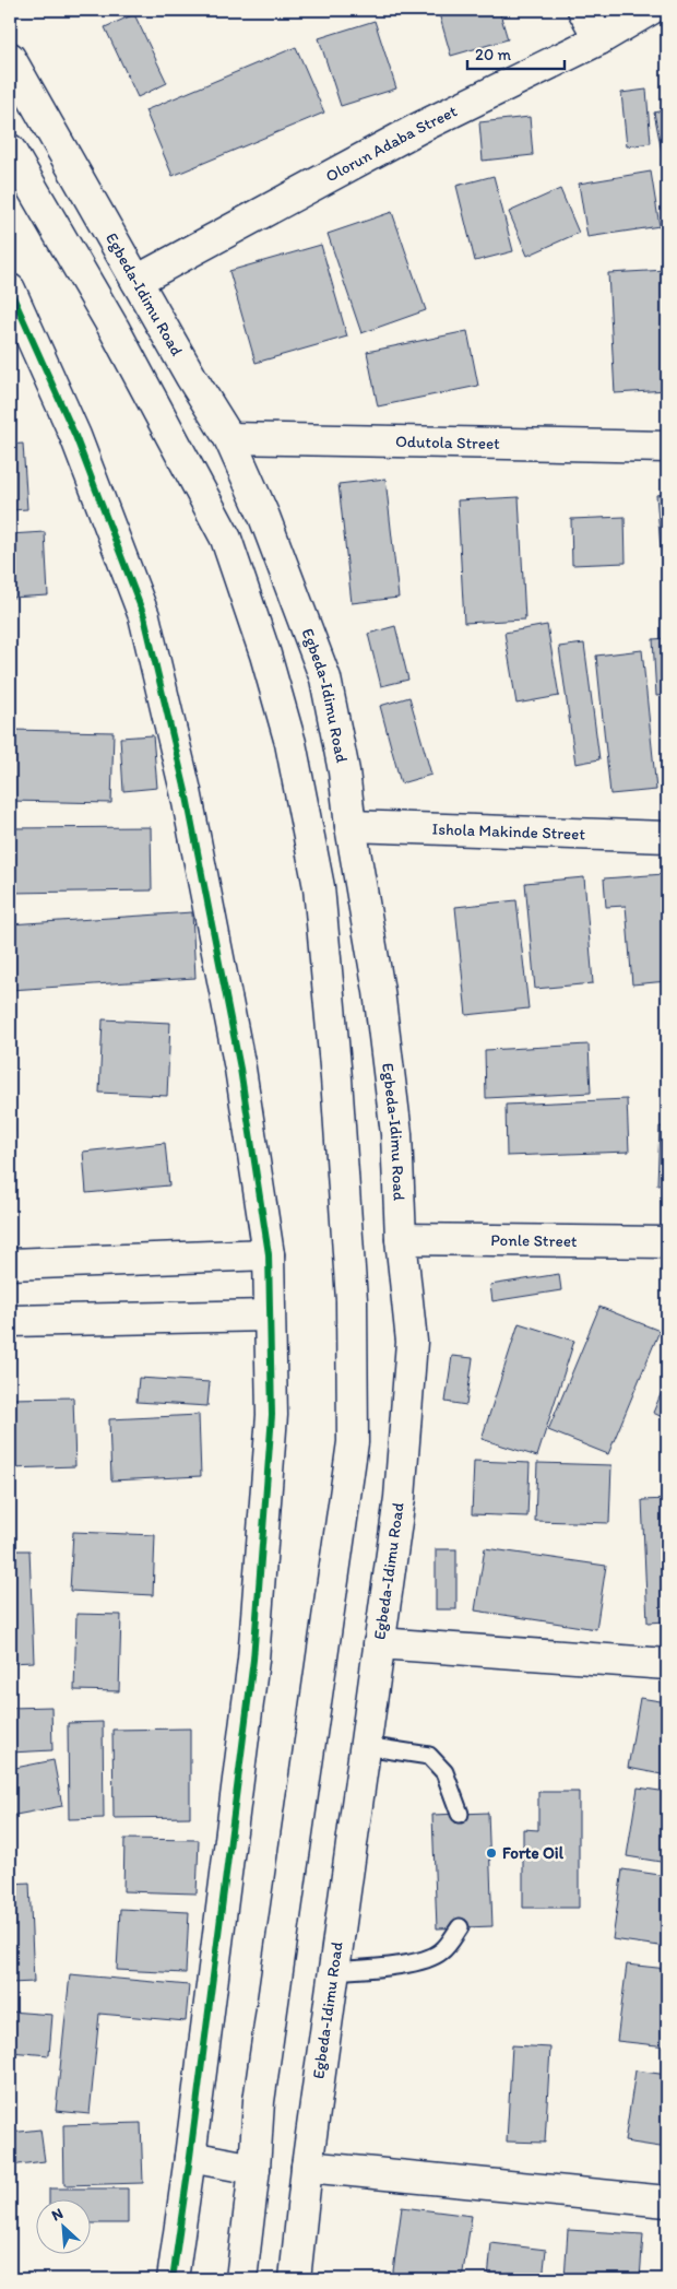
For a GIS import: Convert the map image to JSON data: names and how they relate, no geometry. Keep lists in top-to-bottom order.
{
  "streets": {
    "street": [
      "Olorun Adaba Street",
      "Egbeda-Idimu Road",
      "Odutola Street",
      "Ishola Makinde Street",
      "Ponle Street"
    ]
  },
  "crossings": [
    ["Olorun Adaba Street", "Egbeda-Idimu Road"],
    ["Egbeda-Idimu Road", "Odutola Street"],
    ["Egbeda-Idimu Road", "Ishola Makinde Street"],
    ["Egbeda-Idimu Road", "Ponle Street"]
  ],
  "places": ["Forte Oil"],
  "scale_bar": "20 m",
  "north": "top left"
}
